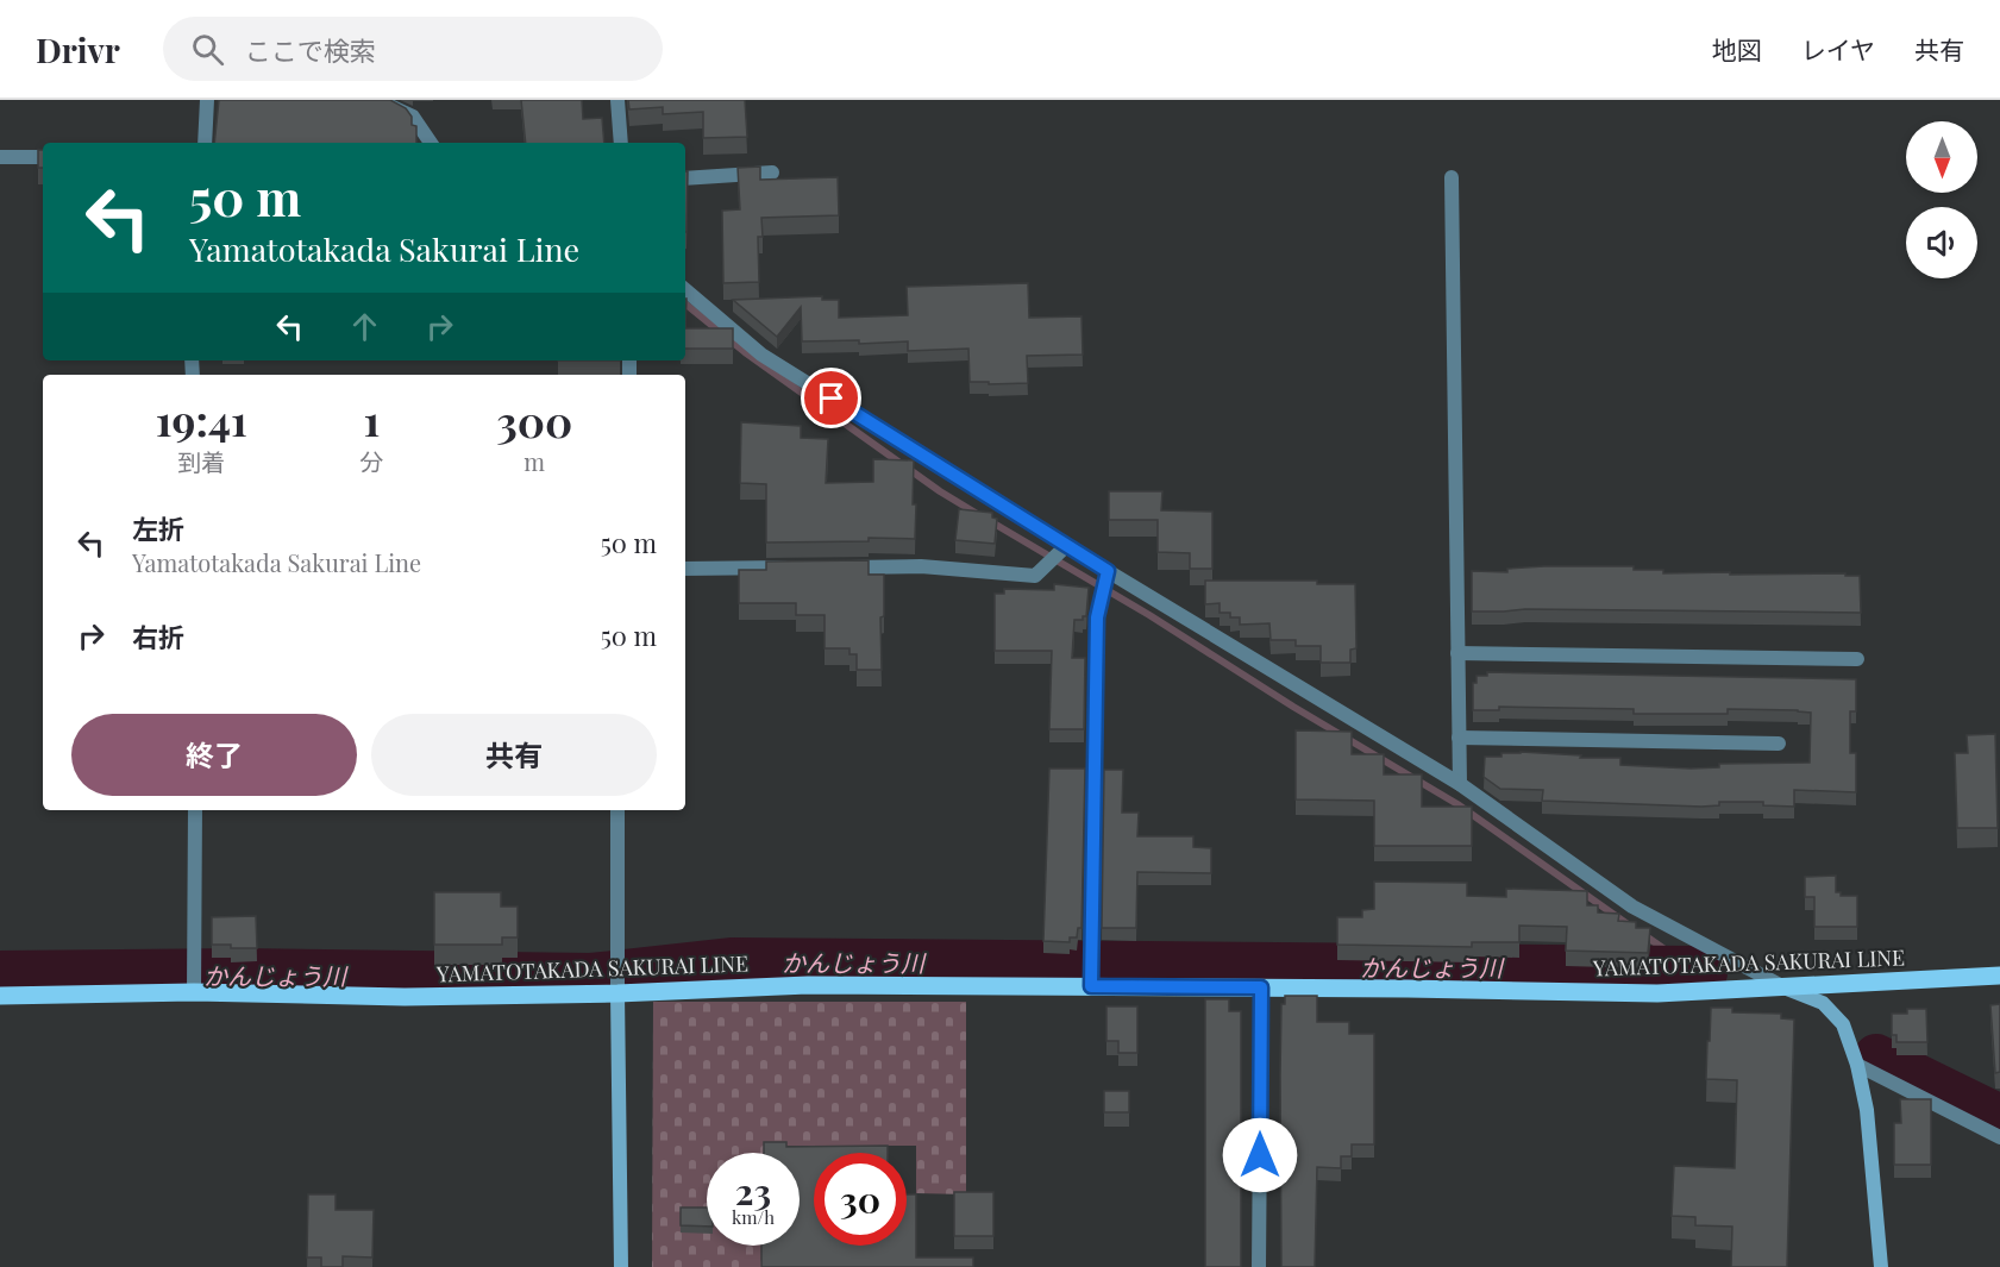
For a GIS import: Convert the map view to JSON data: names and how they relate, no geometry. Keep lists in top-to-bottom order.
{
  "streets": {
    "main road": ["YAMATOTAKADA SAKURAI LINE"]
  },
  "water": ["かんじょう川"],
  "north": "bottom",
  "page": {
    "header": "Drivr",
    "search": "ここで検索",
    "nav": ["地図", "レイヤ", "共有"],
    "turn": ["50 m", "Yamatotakada Sakurai Line"],
    "eta": [
      "19:41",
      "到着",
      "1",
      "分",
      "300",
      "m"
    ],
    "list": [
      {
        "name": "左折",
        "note": "Yamatotakada Sakurai Line",
        "value": "50 m"
      },
      {
        "name": "右折",
        "value": "50 m"
      }
    ],
    "buttons": ["終了", "共有"],
    "speed": "23 km/h",
    "limit": "30"
  }
}
